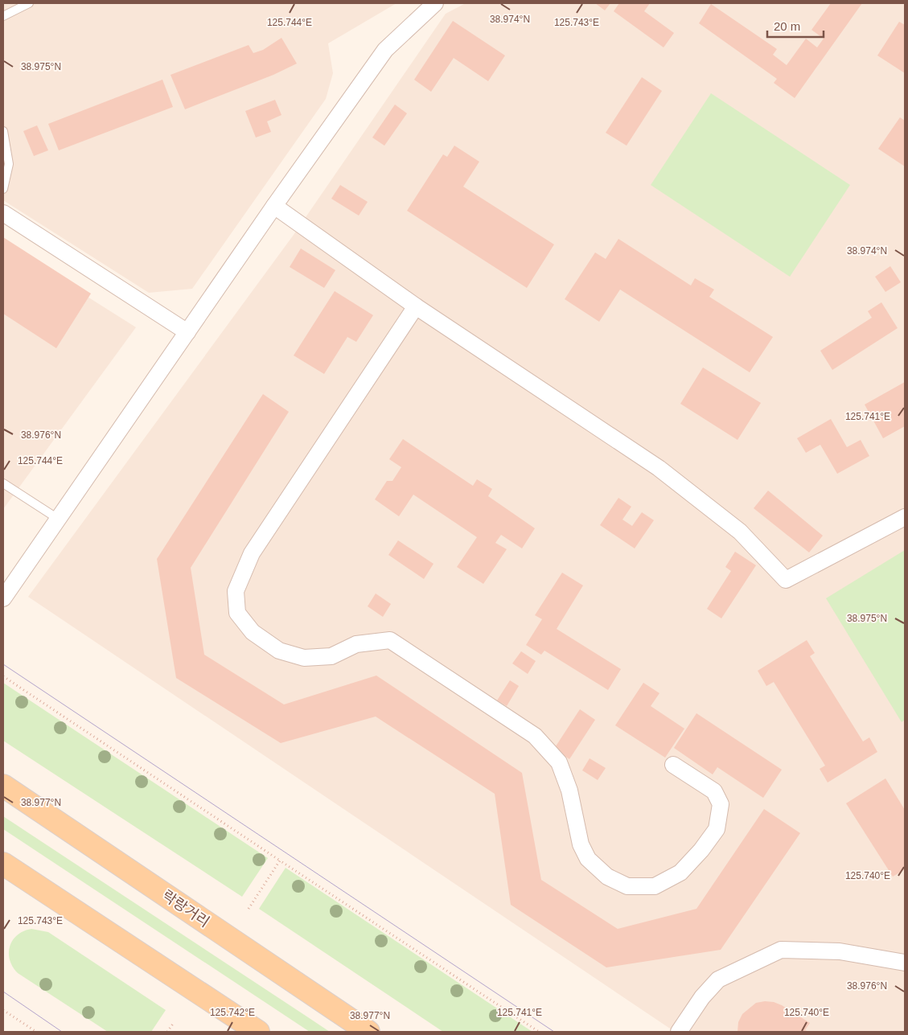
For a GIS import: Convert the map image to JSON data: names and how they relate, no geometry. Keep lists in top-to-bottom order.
{
  "streets": {
    "main road": ["락랑거리"]
  },
  "scale_bar": "20 m",
  "coordinates": [
    "38.974°N",
    "125.744°E",
    "125.743°E",
    "38.975°N",
    "125.741°E",
    "38.976°N",
    "38.977°N",
    "125.740°E",
    "125.742°E"
  ]
}
